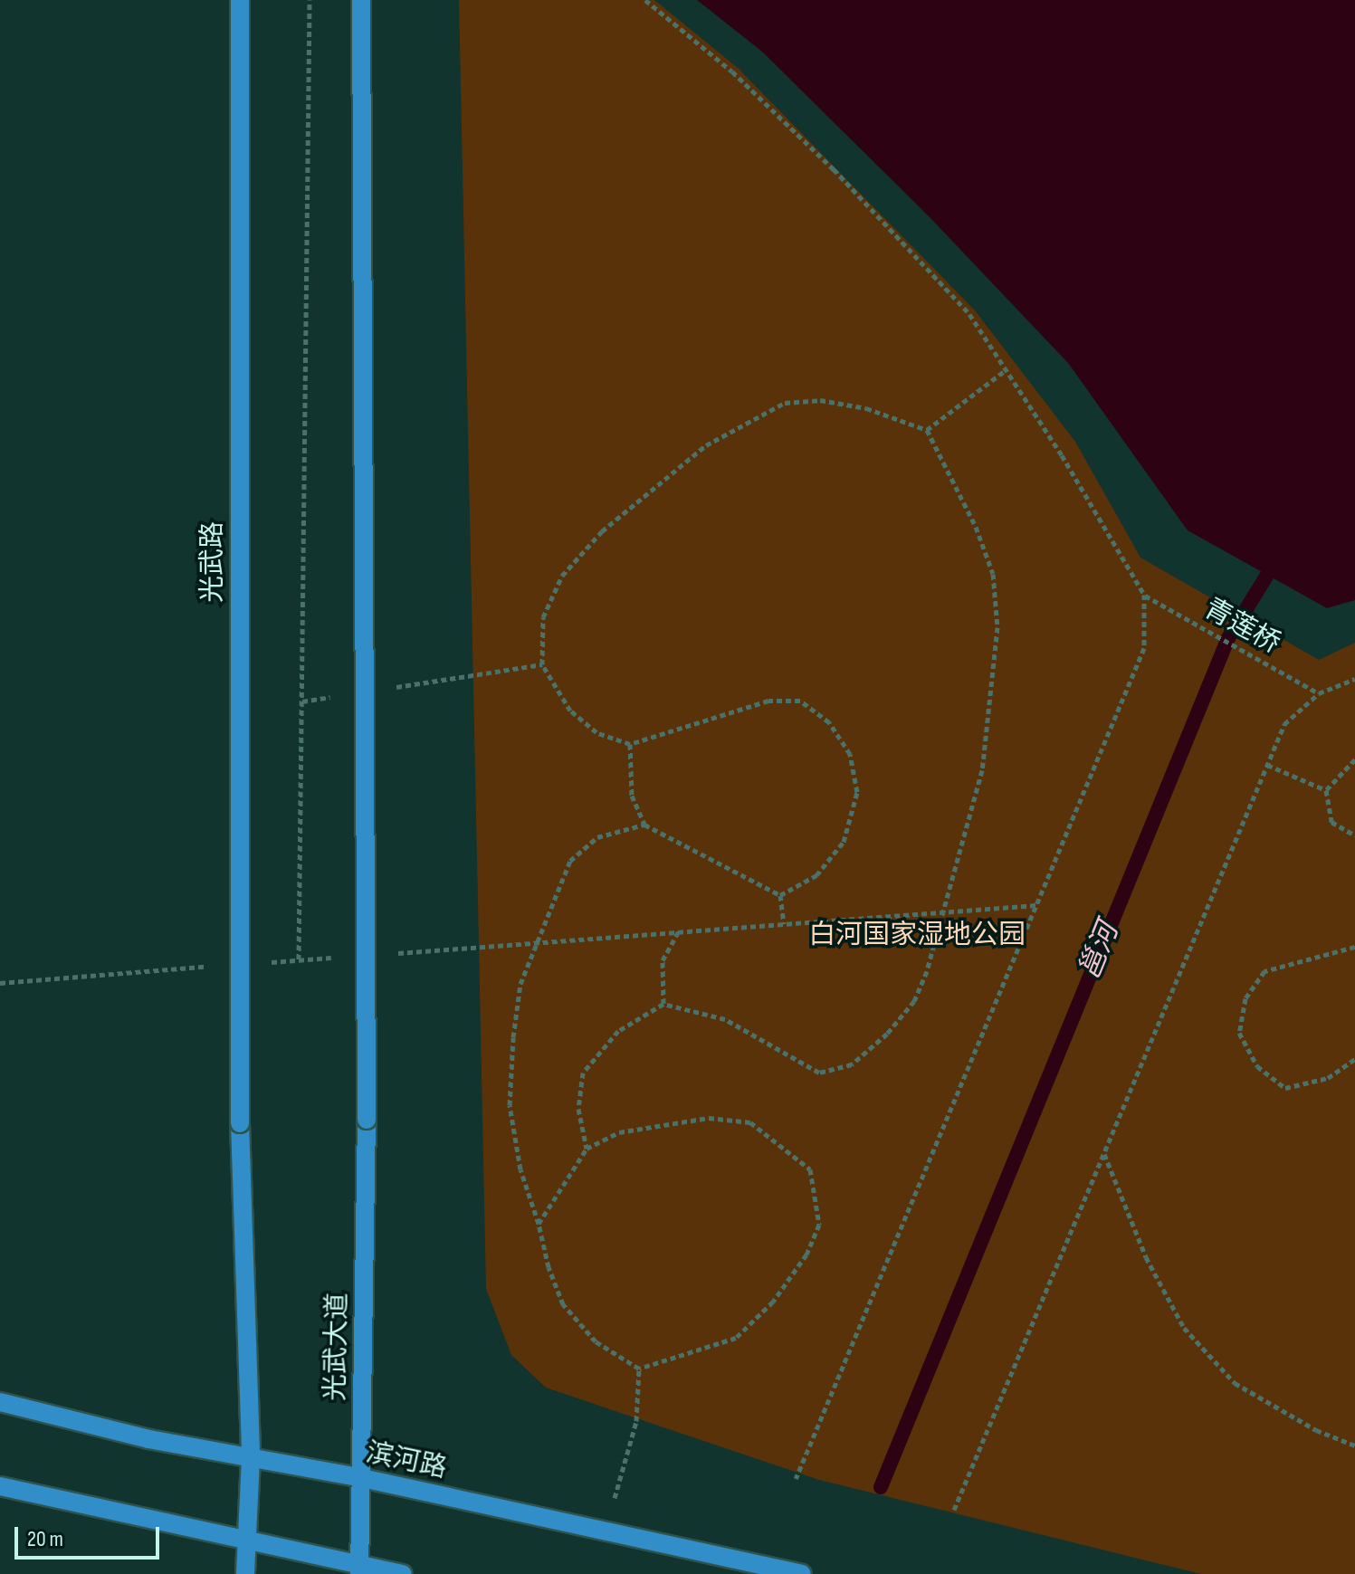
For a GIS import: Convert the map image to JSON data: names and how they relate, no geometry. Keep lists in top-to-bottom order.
{
  "streets": {
    "main road": ["光武路", "光武大道", "滨河路"],
    "path": ["青莲桥"]
  },
  "crossings": [
    ["光武路", "滨河路"],
    ["光武大道", "滨河路"]
  ],
  "water": ["邕河"],
  "parks": ["白河国家湿地公园"],
  "scale_bar": "20 m"
}
